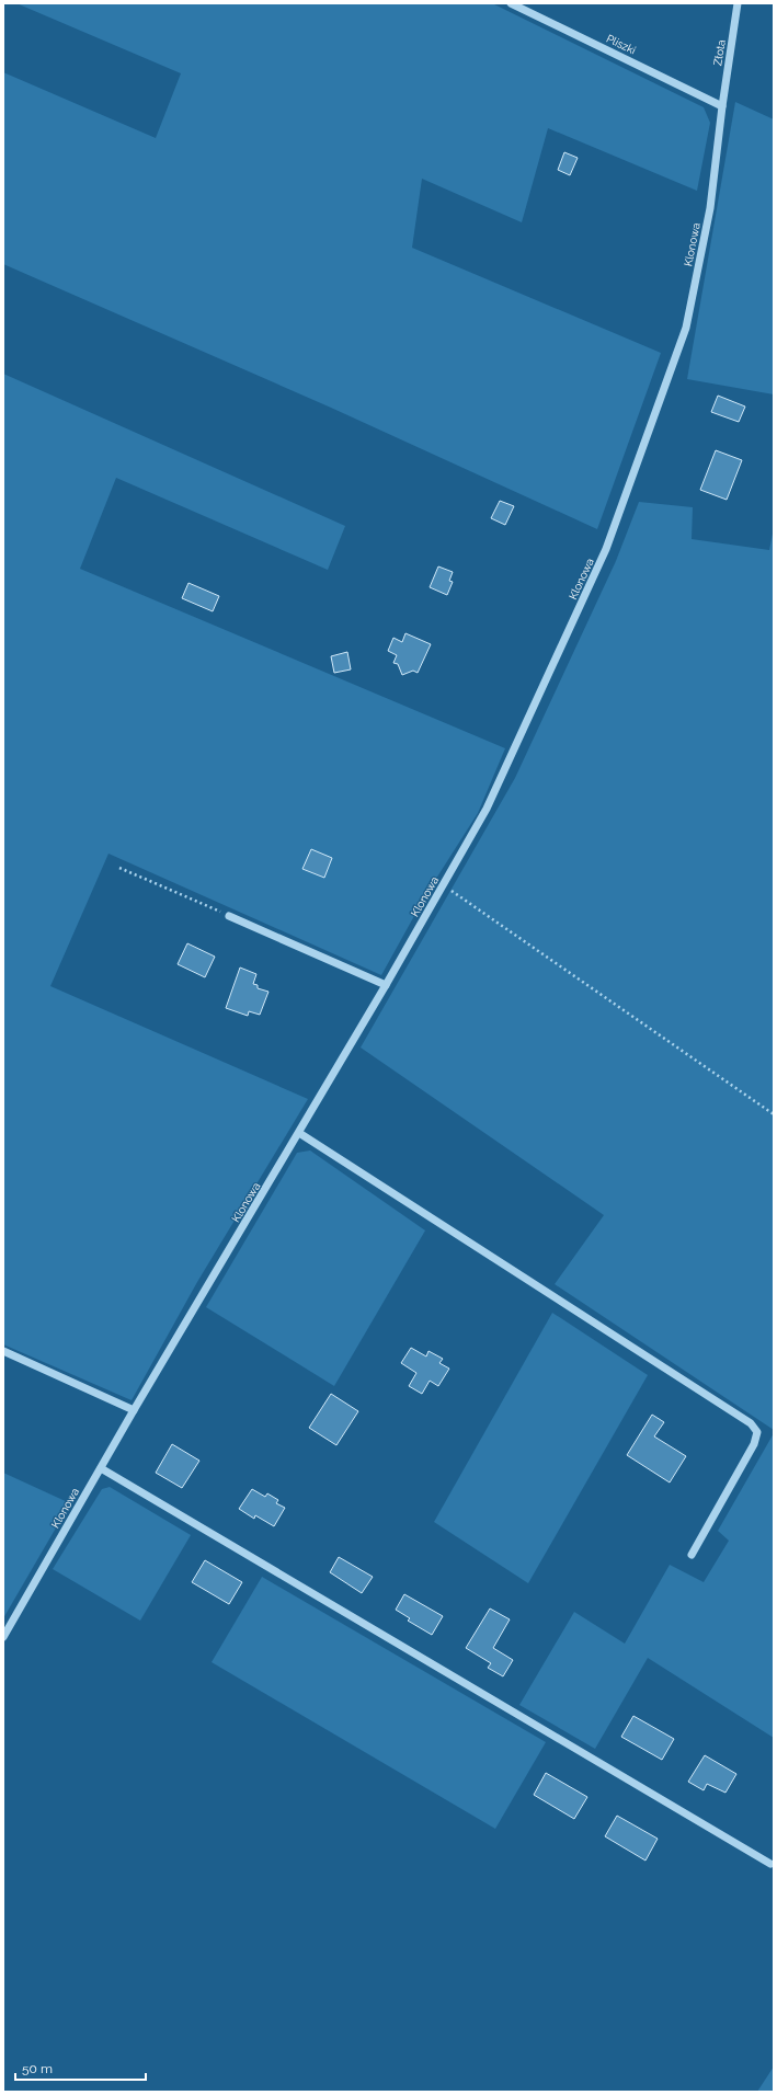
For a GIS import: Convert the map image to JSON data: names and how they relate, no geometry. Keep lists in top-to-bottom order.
{
  "streets": {
    "street": ["Pliszki", "Złota", "Klonowa"]
  },
  "crossings": [
    ["Pliszki", "Złota"],
    ["Pliszki", "Klonowa"],
    ["Złota", "Klonowa"]
  ],
  "scale_bar": "50 m"
}
